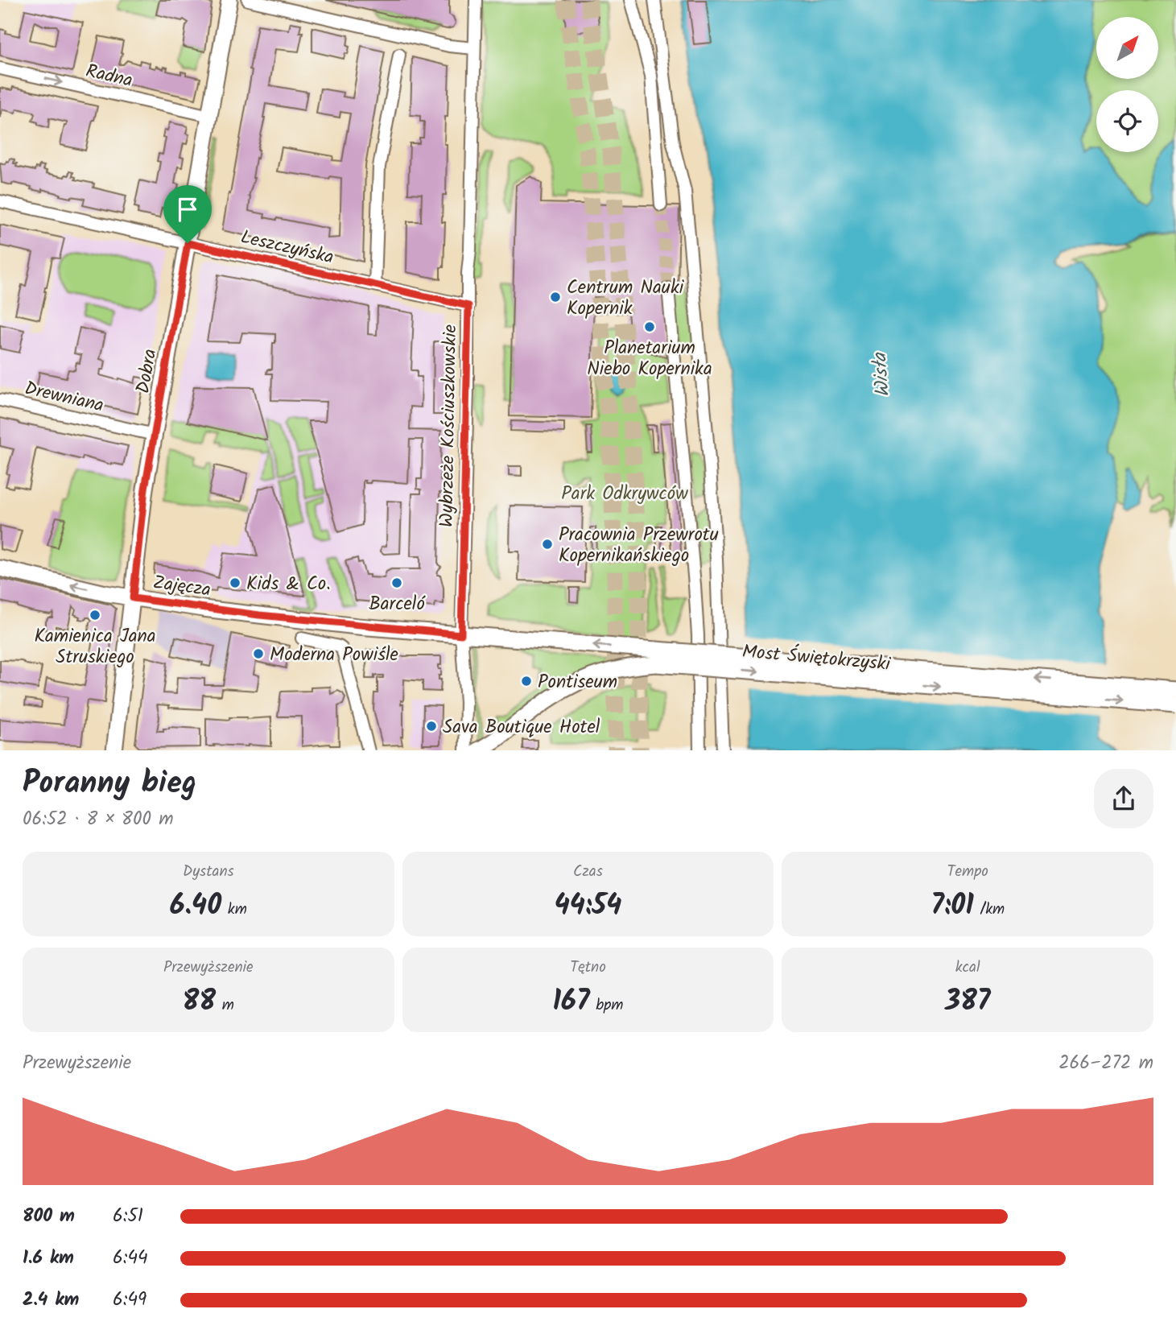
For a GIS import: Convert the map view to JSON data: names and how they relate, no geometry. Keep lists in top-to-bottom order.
{
  "streets": {
    "street": [
      "Radna",
      "Leszczyńska",
      "Dobra",
      "Drewniana",
      "Wybrzeże Kościuszkowskie",
      "Zajęcza",
      "Most Świętokrzyski"
    ]
  },
  "crossings": [
    ["Radna", "Dobra"],
    ["Leszczyńska", "Dobra"],
    ["Leszczyńska", "Wybrzeże Kościuszkowskie"],
    ["Dobra", "Drewniana"],
    ["Dobra", "Zajęcza"],
    ["Wybrzeże Kościuszkowskie", "Zajęcza"],
    ["Wybrzeże Kościuszkowskie", "Most Świętokrzyski"],
    ["Zajęcza", "Most Świętokrzyski"]
  ],
  "one_way": ["Radna"],
  "water": ["Wisła"],
  "parks": ["Park Odkrywców"],
  "places": [
    "Centrum Nauki Kopernik",
    "Planetarium Niebo Kopernika",
    "Pracownia Przewrotu Kopernikańskiego",
    "Kids & Co.",
    "Barceló",
    "Kamienica Jana Struskiego",
    "Moderna Powiśle",
    "Pontiseum",
    "Sava Boutique Hotel"
  ],
  "north": "top right",
  "page": {
    "heading": ["Poranny bieg", "06:52 · 8 × 800 m"],
    "stats": [
      ["Dystans", "6.40 km"],
      ["Czas", "44:54"],
      ["Tempo", "7:01 /km"],
      ["Przewyższenie", "88 m"],
      ["Tętno", "167 bpm"],
      ["kcal", "387"]
    ],
    "chart": ["Przewyższenie", "266–272 m"],
    "list": [
      {
        "name": "800 m",
        "note": "6:51"
      },
      {
        "name": "1.6 km",
        "note": "6:44"
      },
      {
        "name": "2.4 km",
        "note": "6:49"
      }
    ]
  }
}
